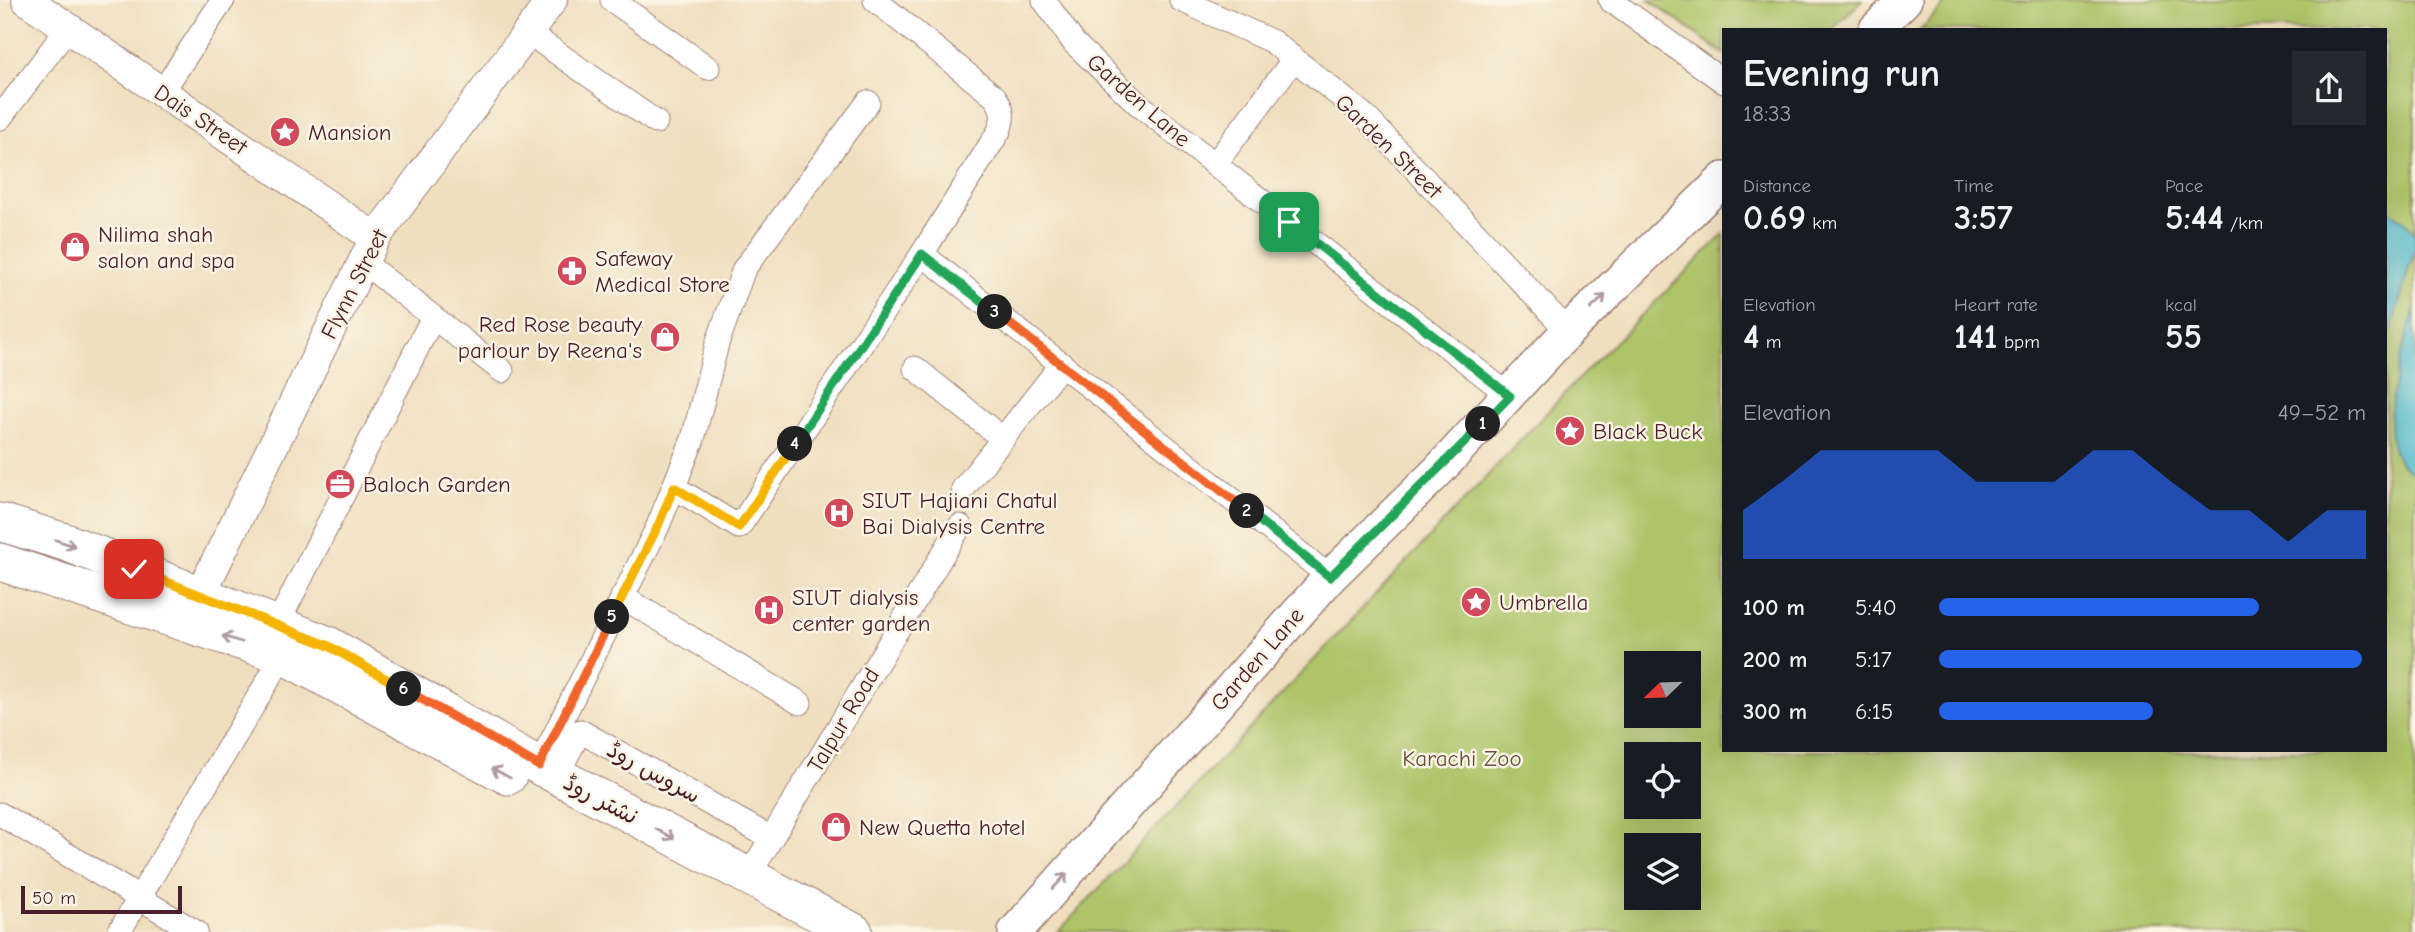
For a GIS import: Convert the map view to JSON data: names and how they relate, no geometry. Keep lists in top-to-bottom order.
{
  "streets": {
    "main road": ["Garden Lane", "نشتر روڈ"],
    "street": [
      "Dais Street",
      "Garden Street",
      "Flynn Street",
      "Talpur Road",
      "سروس روڈ"
    ]
  },
  "crossings": [
    ["Garden Lane", "Garden Street"],
    ["Dais Street", "Flynn Street"],
    ["Flynn Street", "نشتر روڈ"],
    ["Talpur Road", "سروس روڈ"],
    ["Talpur Road", "نشتر روڈ"],
    ["سروس روڈ", "نشتر روڈ"]
  ],
  "one_way": ["Garden Lane"],
  "parks": ["Karachi Zoo"],
  "places": {
    "place": ["Mansion", "Black Buck", "Umbrella"],
    "shop": ["Nilima shah salon and spa", "Red Rose beauty parlour by Reena's", "New Quetta hotel"],
    "pharmacy": ["Safeway Medical Store"],
    "office": ["Baloch Garden"],
    "hospital": ["SIUT Hajiani Chatul Bai Dialysis Centre", "SIUT dialysis center garden"]
  },
  "scale_bar": "50 m",
  "north": "bottom left",
  "page": {
    "heading": ["Evening run", "18:33"],
    "stats": [
      ["Distance", "0.69 km"],
      ["Time", "3:57"],
      ["Pace", "5:44 /km"],
      ["Elevation", "4 m"],
      ["Heart rate", "141 bpm"],
      ["kcal", "55"]
    ],
    "pins": [
      "3",
      "1",
      "4",
      "2",
      "5",
      "6"
    ],
    "chart": ["Elevation", "49–52 m"],
    "list": [
      {
        "name": "100 m",
        "note": "5:40"
      },
      {
        "name": "200 m",
        "note": "5:17"
      },
      {
        "name": "300 m",
        "note": "6:15"
      }
    ],
    "scale": "50 m"
  }
}
